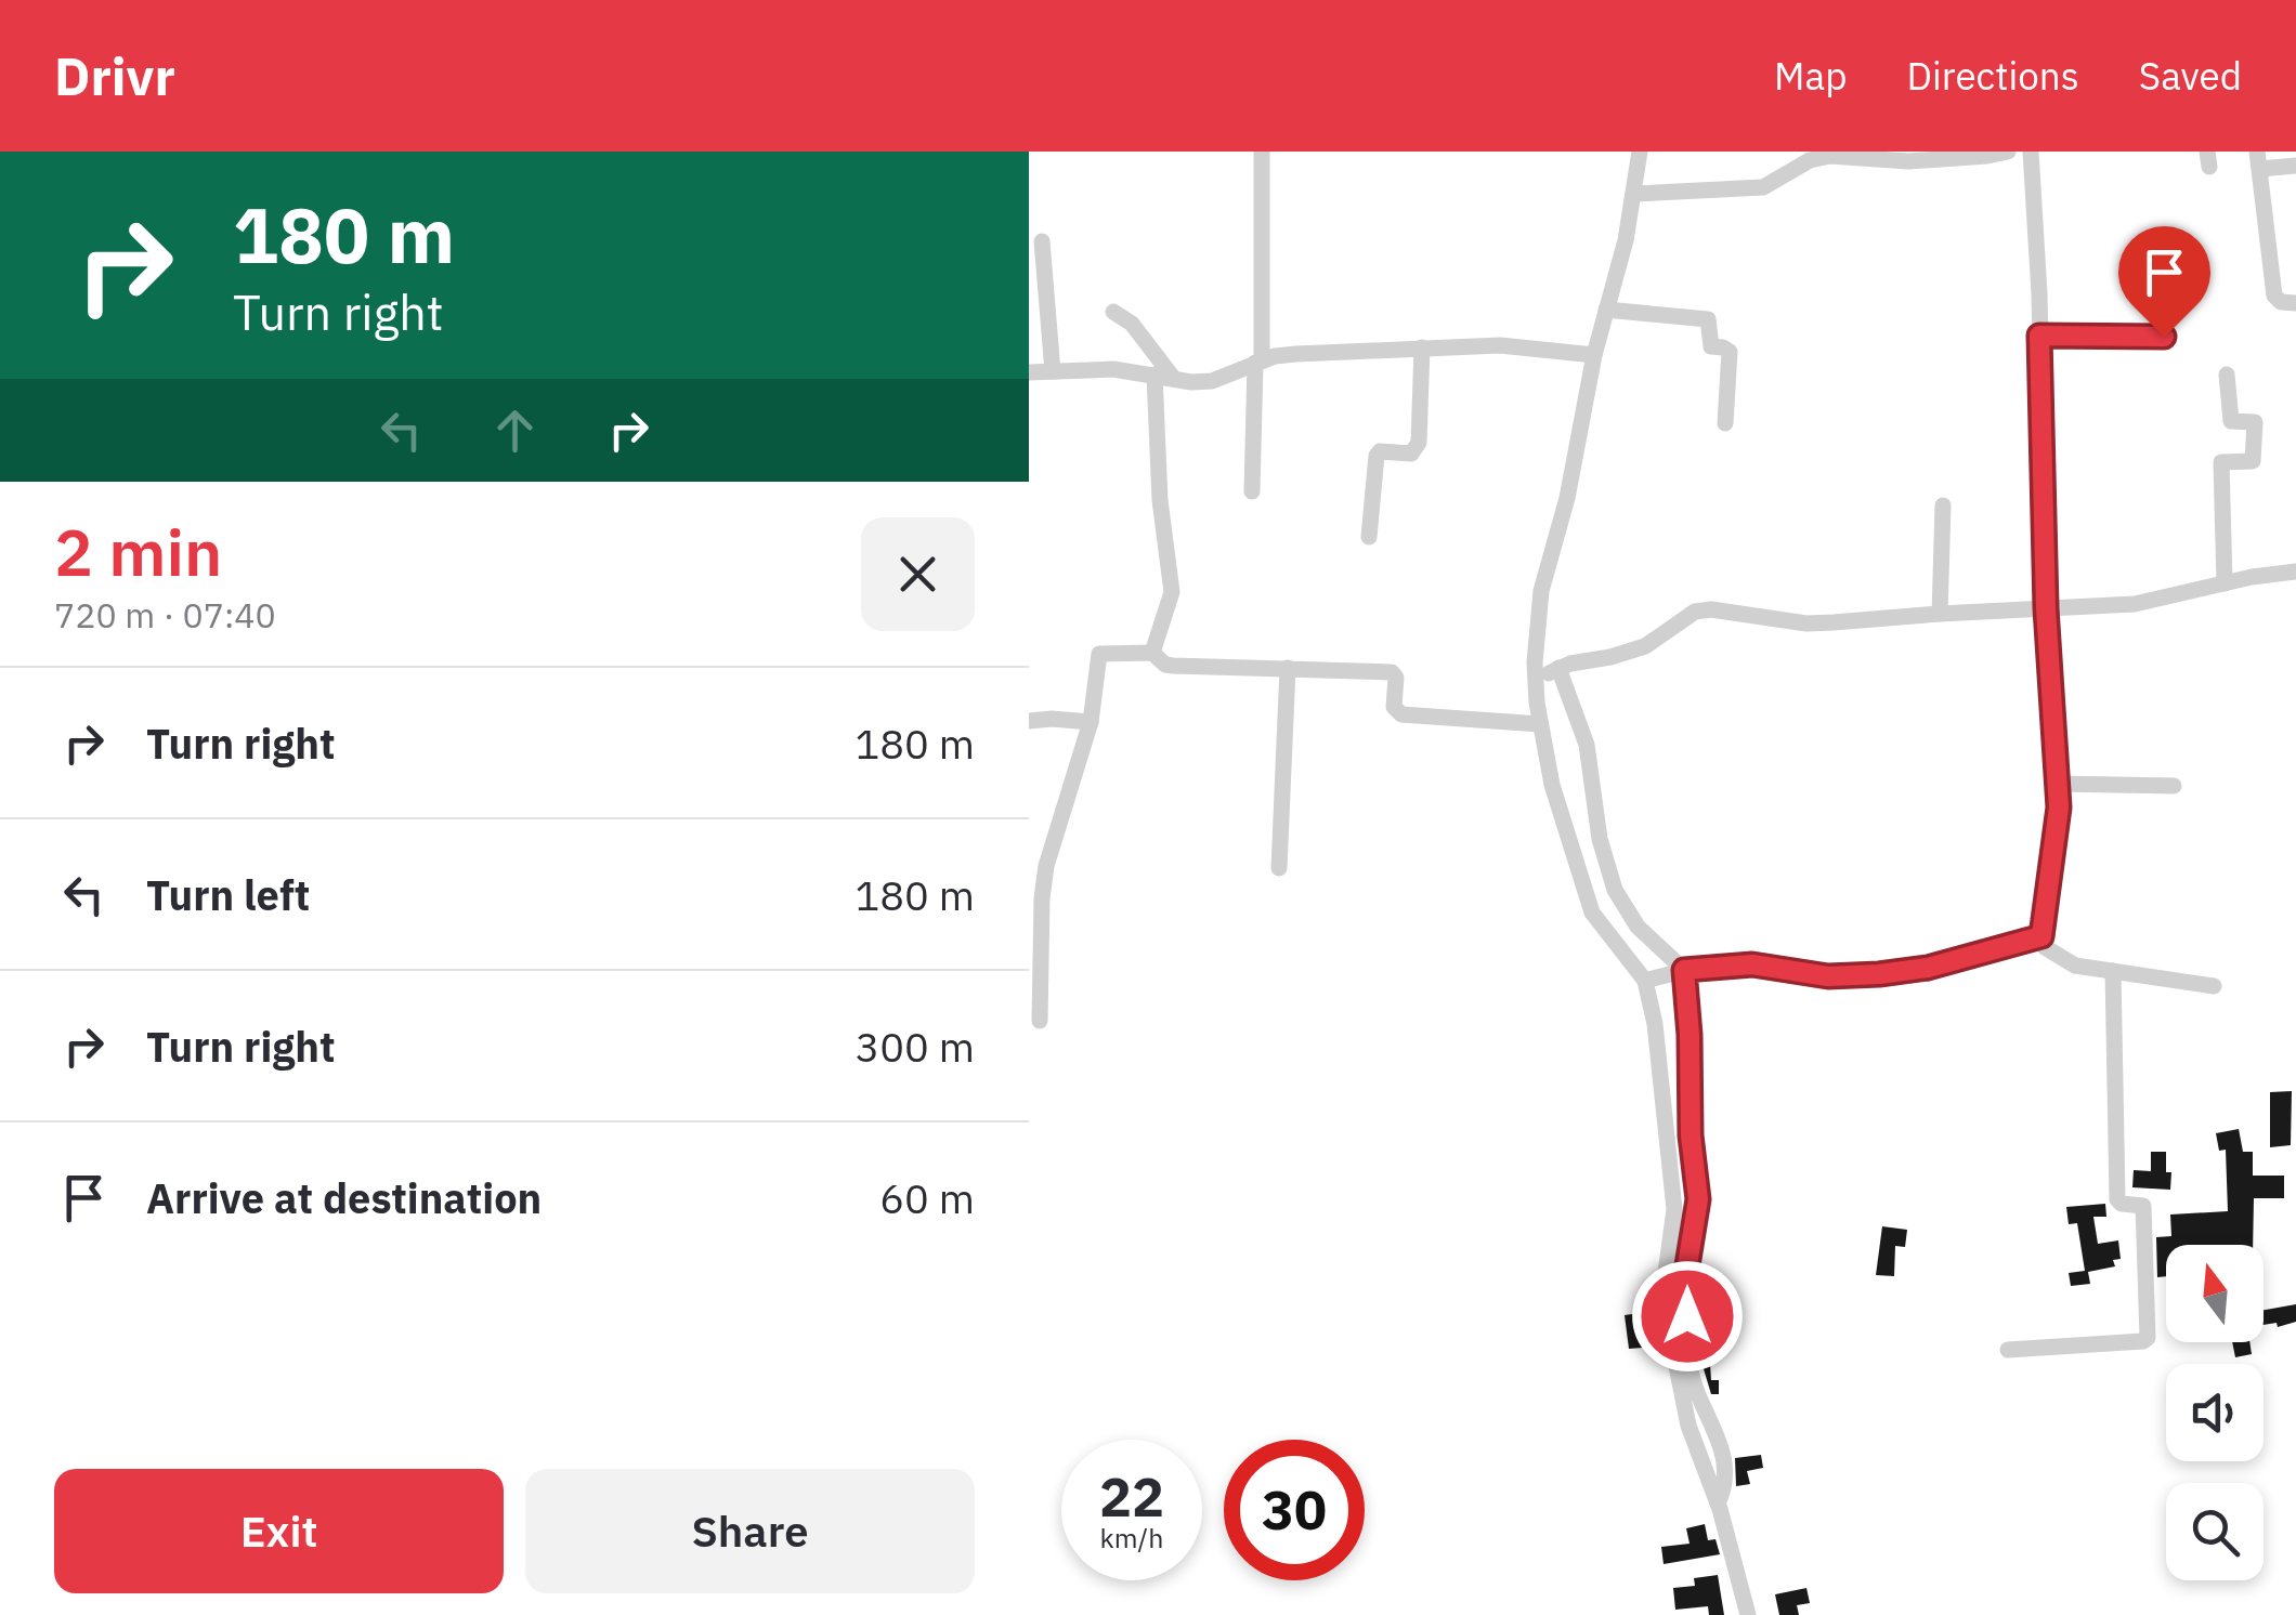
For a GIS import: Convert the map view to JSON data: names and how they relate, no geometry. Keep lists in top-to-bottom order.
{
  "north": "top",
  "page": {
    "header": "Drivr",
    "nav": ["Map", "Directions", "Saved"],
    "turn": ["180 m", "Turn right"],
    "heading": ["2 min", "720 m · 07:40"],
    "list": [
      {
        "name": "Turn right",
        "value": "180 m"
      },
      {
        "name": "Turn left",
        "value": "180 m"
      },
      {
        "name": "Turn right",
        "value": "300 m"
      },
      {
        "name": "Arrive at destination",
        "value": "60 m"
      }
    ],
    "speed": "22 km/h",
    "limit": "30",
    "buttons": ["Exit", "Share"]
  }
}
